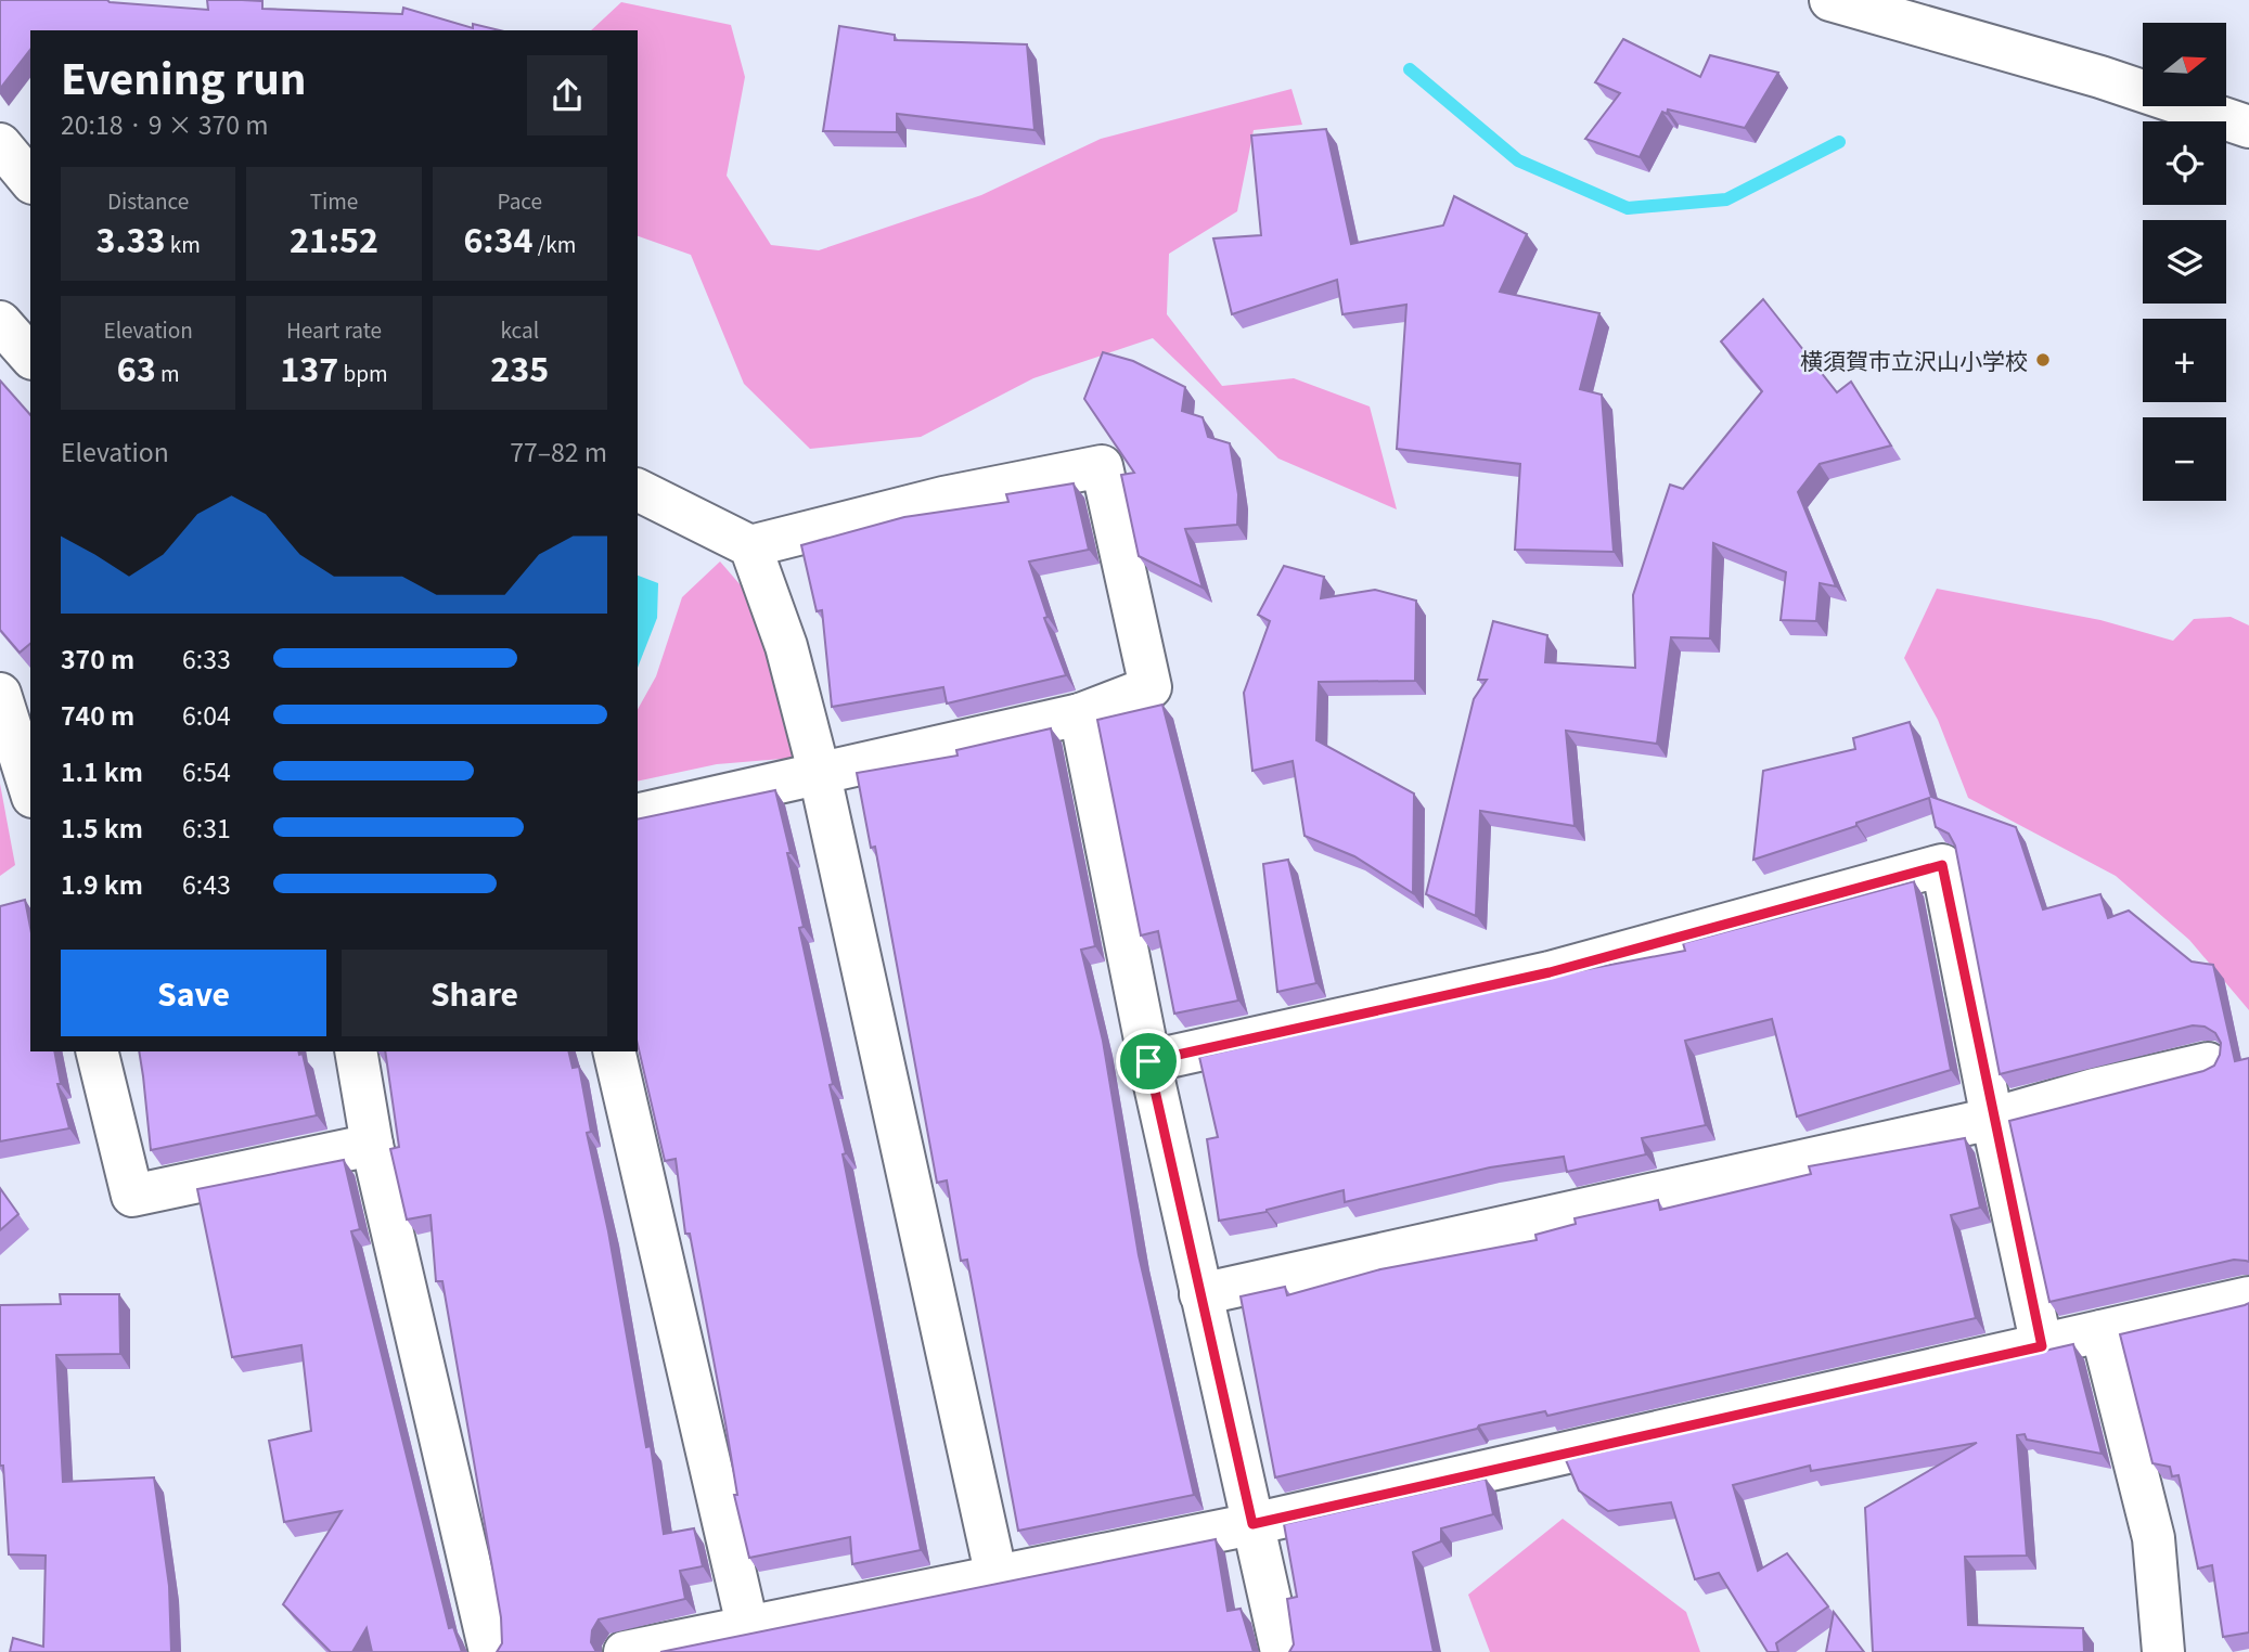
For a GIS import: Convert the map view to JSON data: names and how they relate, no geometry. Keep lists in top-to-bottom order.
{
  "places": ["横須賀市立沢山小学校"],
  "north": "right",
  "page": {
    "map_buttons": ["+", "−"],
    "heading": ["Evening run", "20:18 · 9 × 370 m"],
    "stats": [
      ["Distance", "3.33 km"],
      ["Time", "21:52"],
      ["Pace", "6:34 /km"],
      ["Elevation", "63 m"],
      ["Heart rate", "137 bpm"],
      ["kcal", "235"]
    ],
    "chart": ["Elevation", "77–82 m"],
    "list": [
      {
        "name": "370 m",
        "note": "6:33"
      },
      {
        "name": "740 m",
        "note": "6:04"
      },
      {
        "name": "1.1 km",
        "note": "6:54"
      },
      {
        "name": "1.5 km",
        "note": "6:31"
      },
      {
        "name": "1.9 km",
        "note": "6:43"
      }
    ],
    "buttons": ["Save", "Share"]
  }
}
